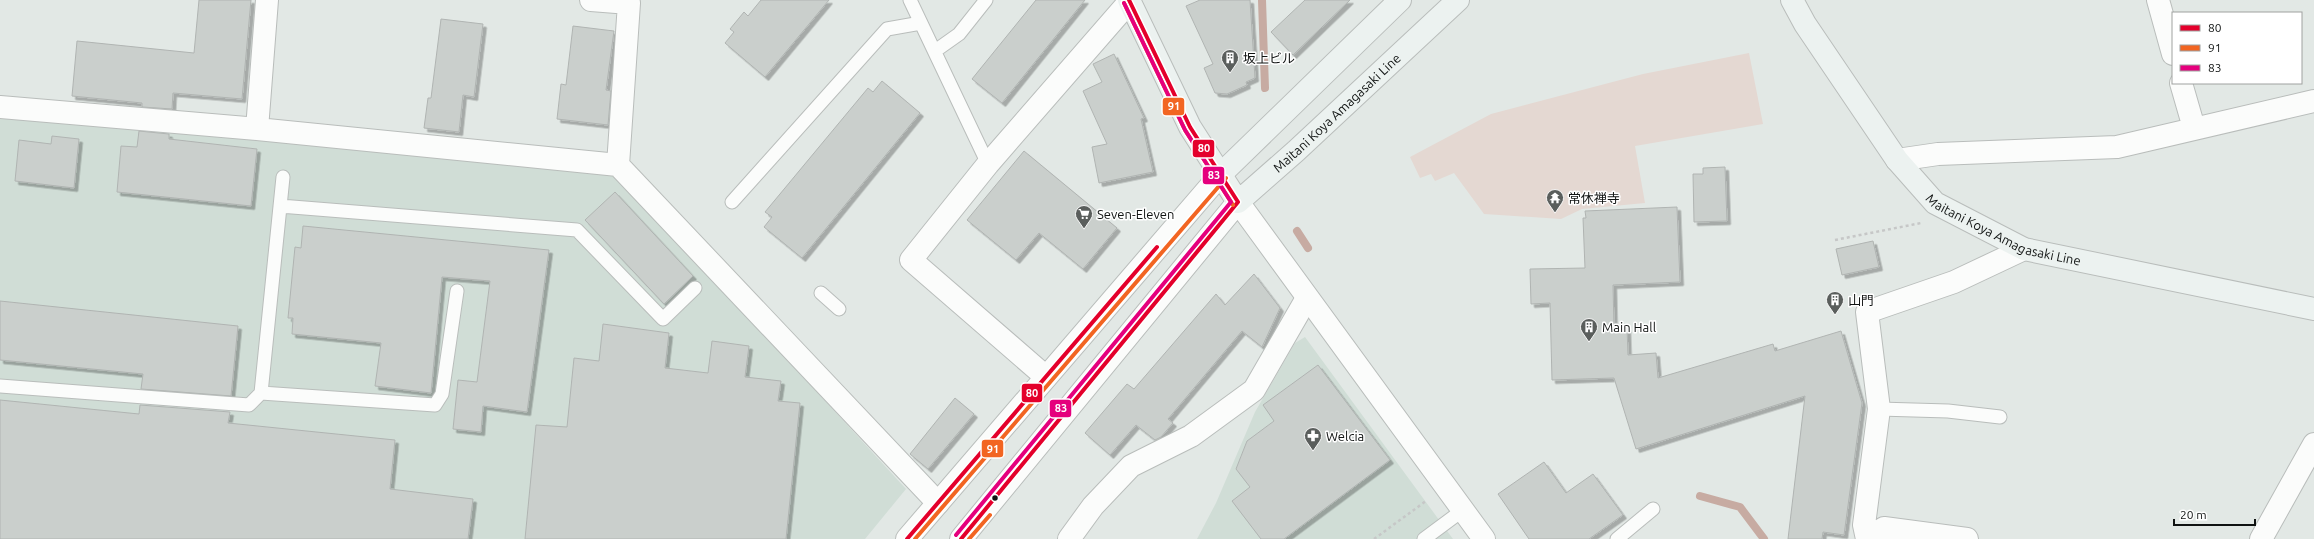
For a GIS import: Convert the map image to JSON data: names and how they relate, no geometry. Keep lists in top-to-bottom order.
{
  "streets": {
    "main road": ["Maitani Koya Amagasaki Line"]
  },
  "places": {
    "building": ["坂上ビル", "山門", "Main Hall"],
    "temple": ["常休禅寺"],
    "supermarket": ["Seven-Eleven"],
    "pharmacy": ["Welcia"]
  },
  "lines": ["transit line 80", "transit line 91", "transit line 83"],
  "legend": ["80", "91", "83"],
  "scale_bar": "20 m"
}
